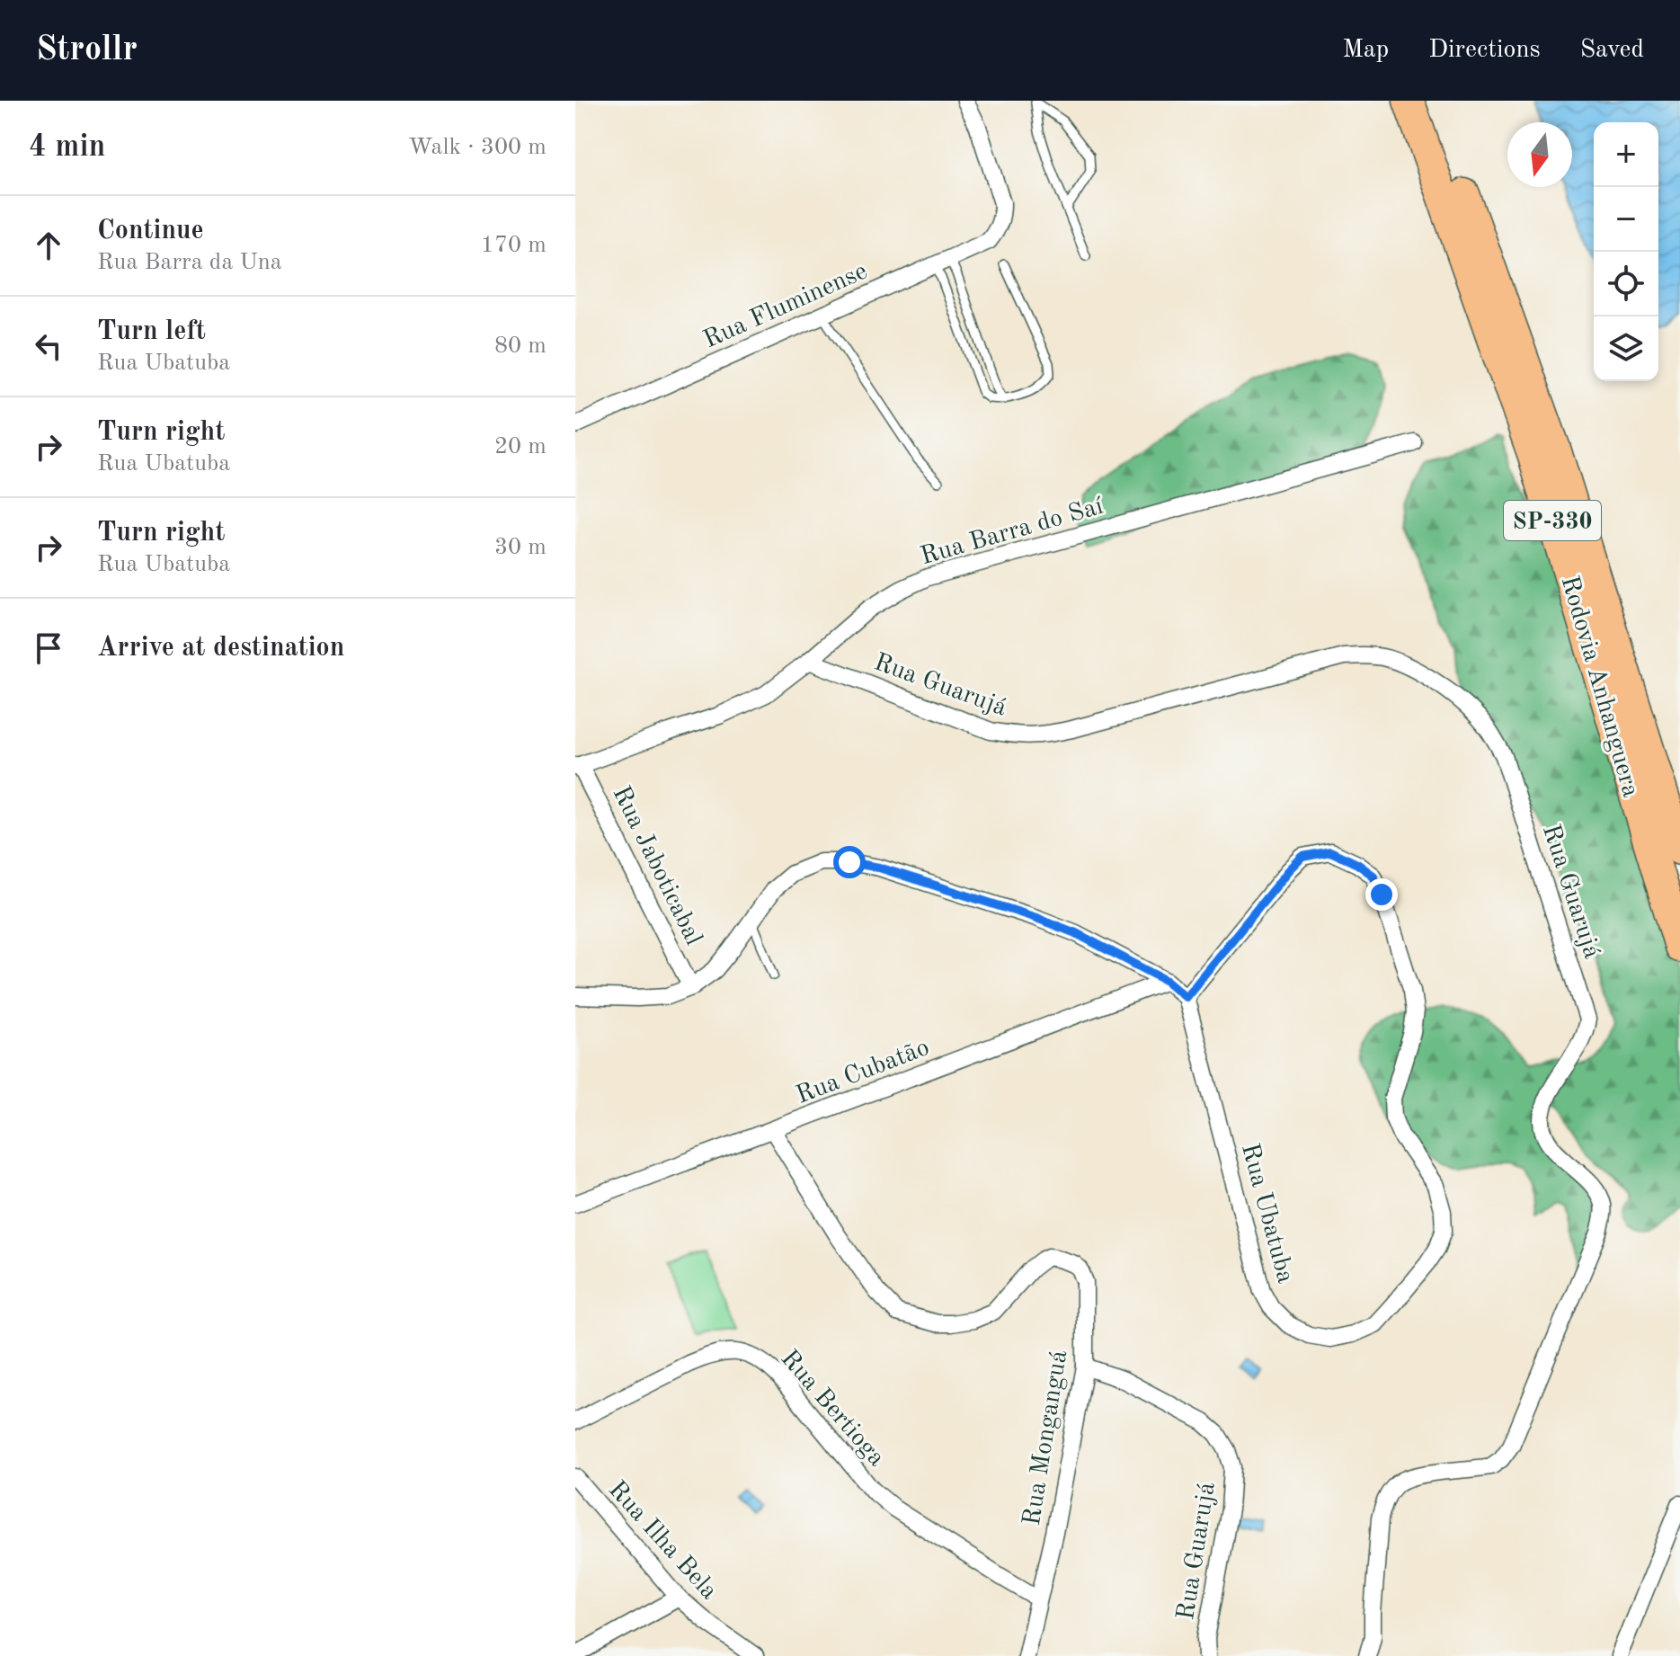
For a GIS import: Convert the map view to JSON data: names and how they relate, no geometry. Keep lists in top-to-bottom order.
{
  "streets": {
    "highway": ["SP-330", "Rodovia Anhanguera"],
    "street": [
      "Rua Fluminense",
      "Rua Barra do Saí",
      "Rua Guarujá",
      "Rua Jaboticabal",
      "Rua Cubatão",
      "Rua Ubatuba",
      "Rua Bertioga",
      "Rua Monganguá",
      "Rua Ilha Bela"
    ]
  },
  "crossings": [
    ["Rua Barra do Saí", "Rua Guarujá"],
    ["Rua Barra do Saí", "Rua Jaboticabal"],
    ["Rua Guarujá", "Rua Monganguá"],
    ["Rua Cubatão", "Rua Monganguá"],
    ["Rua Bertioga", "Rua Monganguá"]
  ],
  "north": "bottom",
  "page": {
    "header": "Strollr",
    "nav": ["Map", "Directions", "Saved"],
    "heading": ["4 min", "Walk · 300 m"],
    "map_buttons": ["+", "−"],
    "list": [
      ["Continue", "Rua Barra da Una", "170 m"],
      ["Turn left", "Rua Ubatuba", "80 m"],
      ["Turn right", "Rua Ubatuba", "20 m"],
      ["Turn right", "Rua Ubatuba", "30 m"],
      "Arrive at destination"
    ]
  }
}
